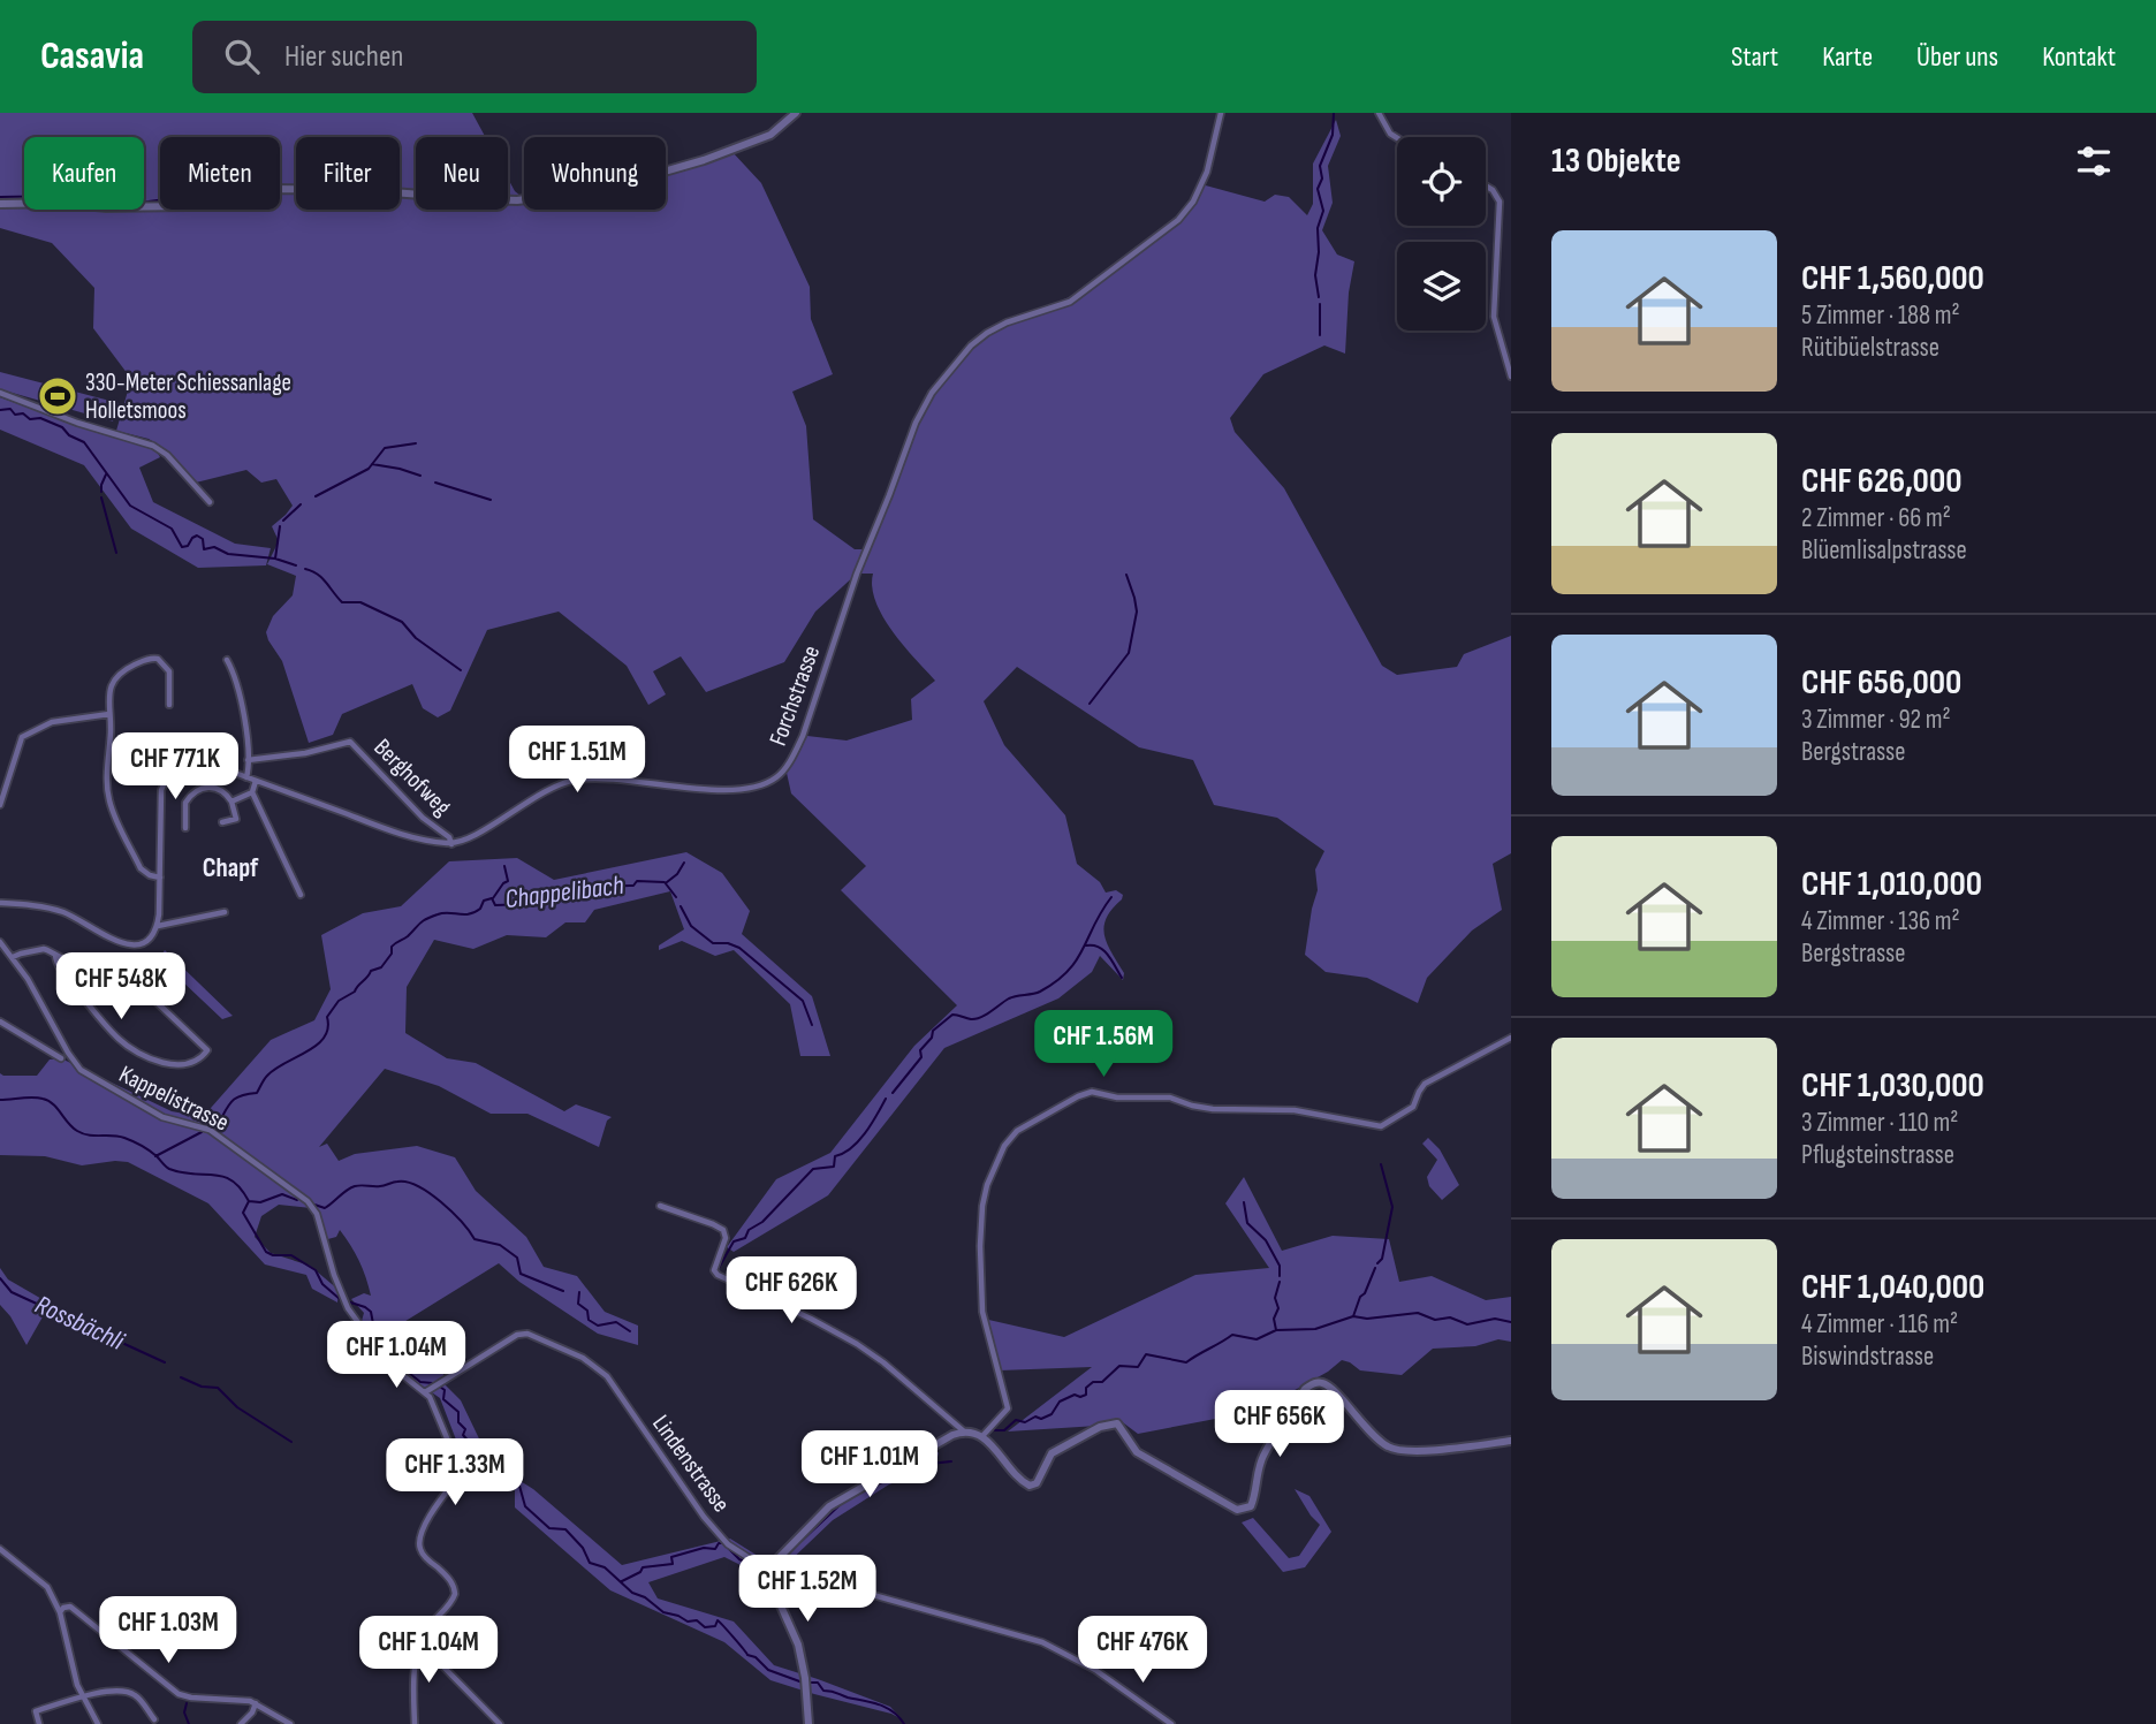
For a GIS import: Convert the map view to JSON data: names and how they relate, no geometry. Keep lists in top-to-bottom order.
{
  "streets": {
    "street": [
      "Forchstrasse",
      "Berghofweg",
      "Kappelistrasse",
      "Lindenstrasse"
    ]
  },
  "crossings": [
    ["Forchstrasse", "Berghofweg"],
    ["Kappelistrasse", "Lindenstrasse"]
  ],
  "districts": ["Chapf"],
  "water": ["Chappelibach", "Rossbächli"],
  "places": {
    "sports": ["330-Meter Schiessanlage Holletsmoos"]
  },
  "page": {
    "header": "Casavia",
    "search": "Hier suchen",
    "nav": [
      "Start",
      "Karte",
      "Über uns",
      "Kontakt"
    ],
    "heading": "13 Objekte",
    "chip": [
      "Kaufen",
      "Mieten",
      "Filter",
      "Neu",
      "Wohnung"
    ],
    "list": [
      {
        "name": "CHF 1,560,000",
        "note": "5 Zimmer · 188 m² · Rütibüelstrasse"
      },
      {
        "name": "CHF 626,000",
        "note": "2 Zimmer · 66 m² · Blüemlisalpstrasse"
      },
      {
        "name": "CHF 656,000",
        "note": "3 Zimmer · 92 m² · Bergstrasse"
      },
      {
        "name": "CHF 1,010,000",
        "note": "4 Zimmer · 136 m² · Bergstrasse"
      },
      {
        "name": "CHF 1,030,000",
        "note": "3 Zimmer · 110 m² · Pflugsteinstrasse"
      },
      {
        "name": "CHF 1,040,000",
        "note": "4 Zimmer · 116 m² · Biswindstrasse"
      }
    ],
    "price": [
      "CHF 1.51M",
      "CHF 771K",
      "CHF 548K",
      "CHF 1.56M",
      "CHF 626K",
      "CHF 1.04M",
      "CHF 656K",
      "CHF 1.01M",
      "CHF 1.33M",
      "CHF 1.52M",
      "CHF 1.03M",
      "CHF 1.04M",
      "CHF 476K"
    ]
  }
}
